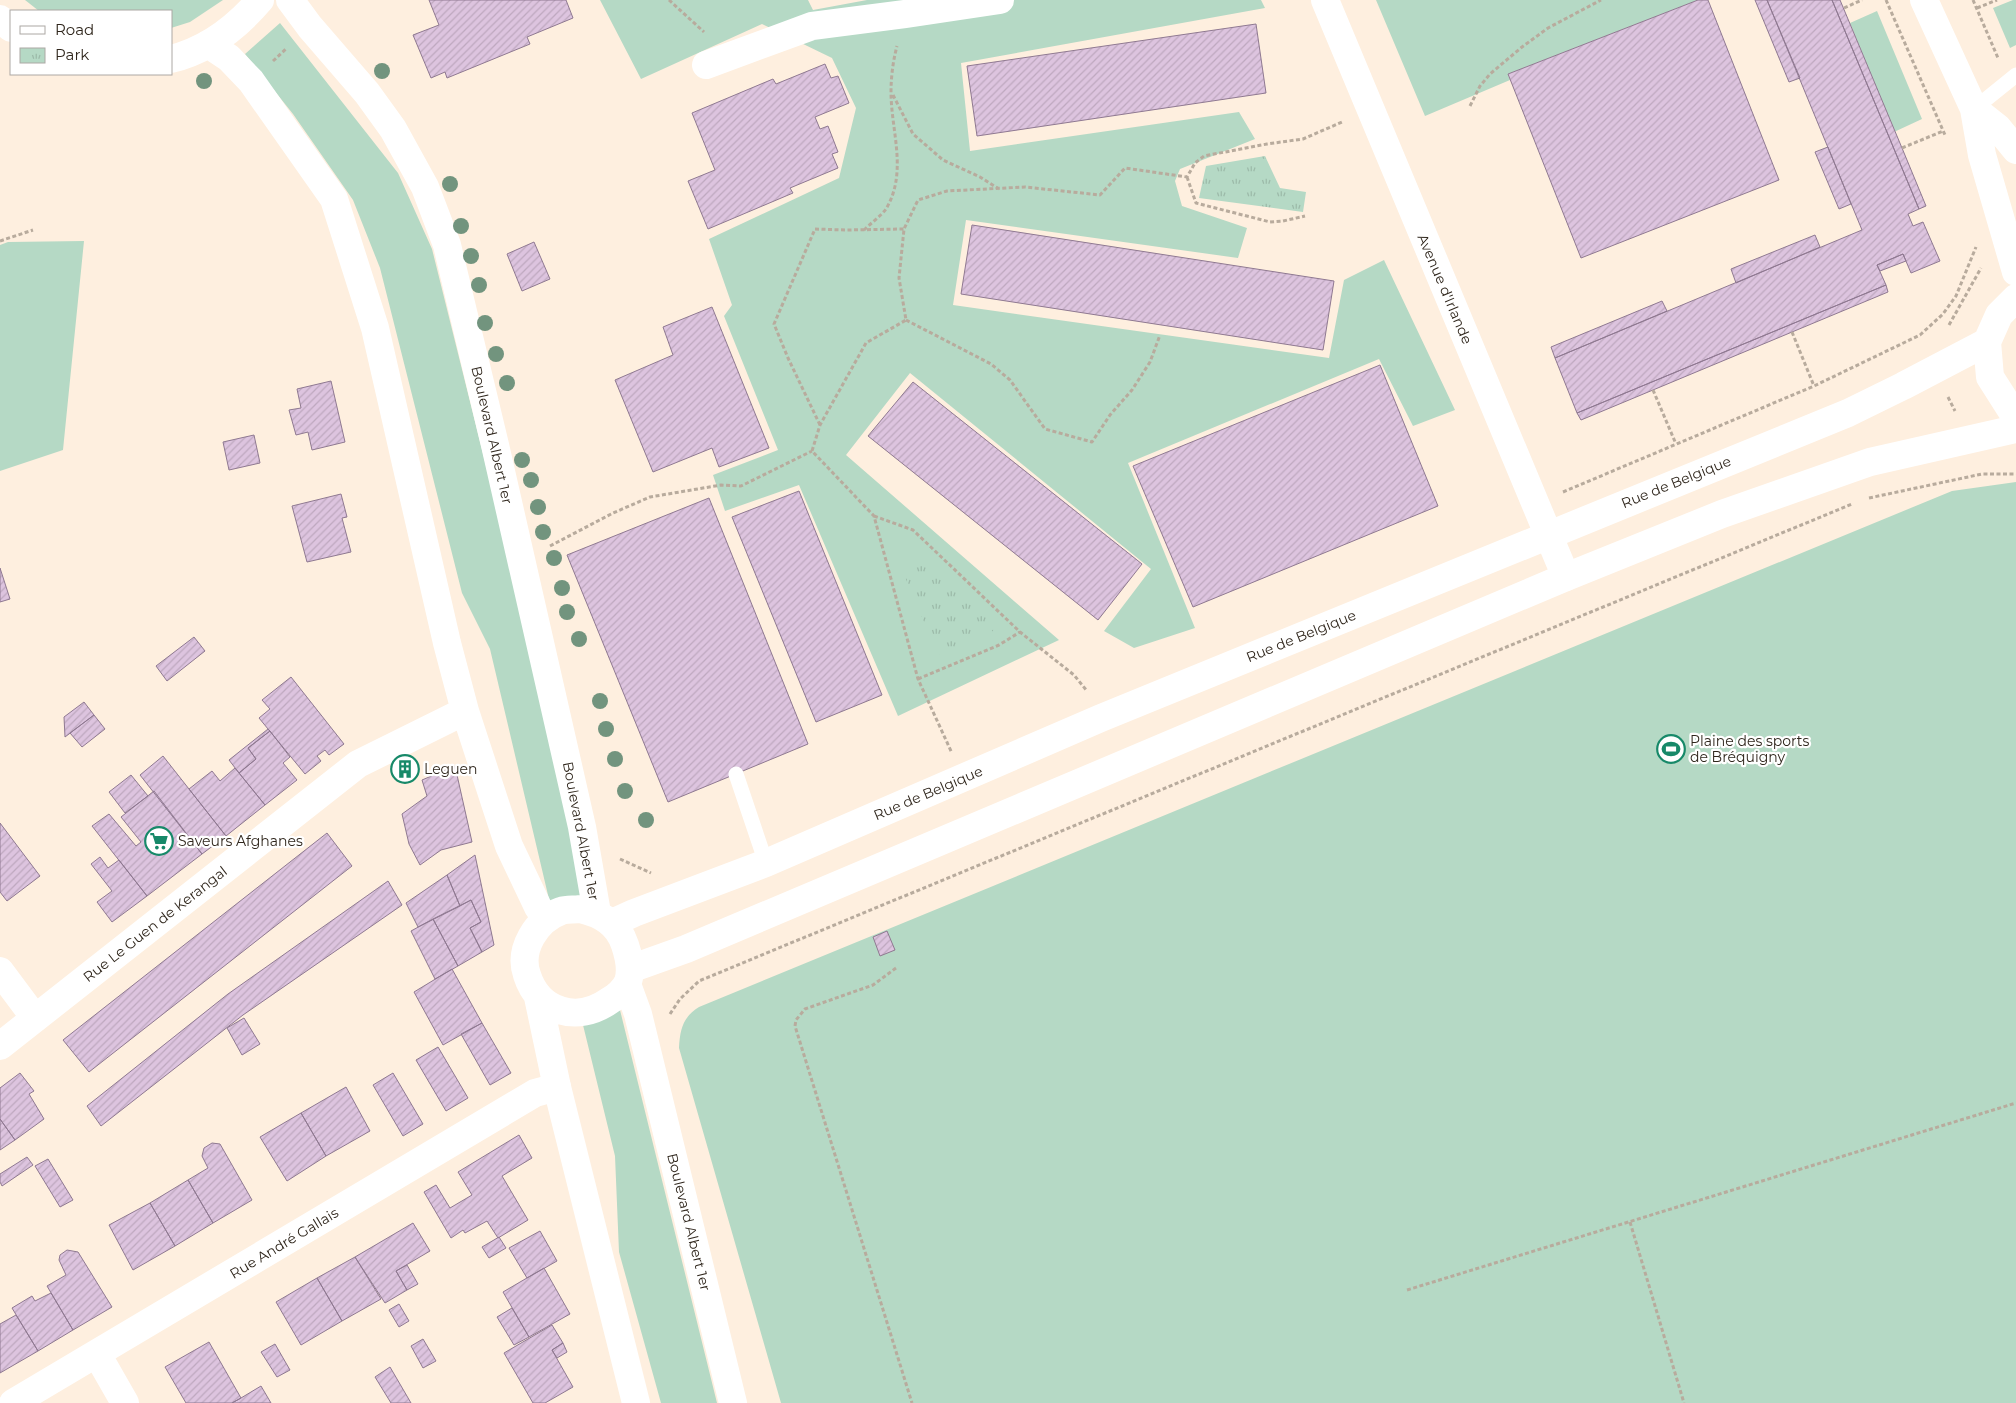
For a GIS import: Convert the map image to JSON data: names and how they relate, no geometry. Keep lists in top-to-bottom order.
{
  "streets": {
    "main road": [
      "Avenue d'Irlande",
      "Boulevard Albert 1er",
      "Rue de Belgique",
      "Rue Le Guen de Kerangal",
      "Rue André Gallais"
    ]
  },
  "crossings": [
    ["Avenue d'Irlande", "Rue de Belgique"],
    ["Boulevard Albert 1er", "Rue de Belgique"]
  ],
  "places": {
    "sports": ["Plaine des sports de Bréquigny"],
    "building": ["Leguen"],
    "supermarket": ["Saveurs Afghanes"]
  },
  "legend": ["Road", "Park"]
}
